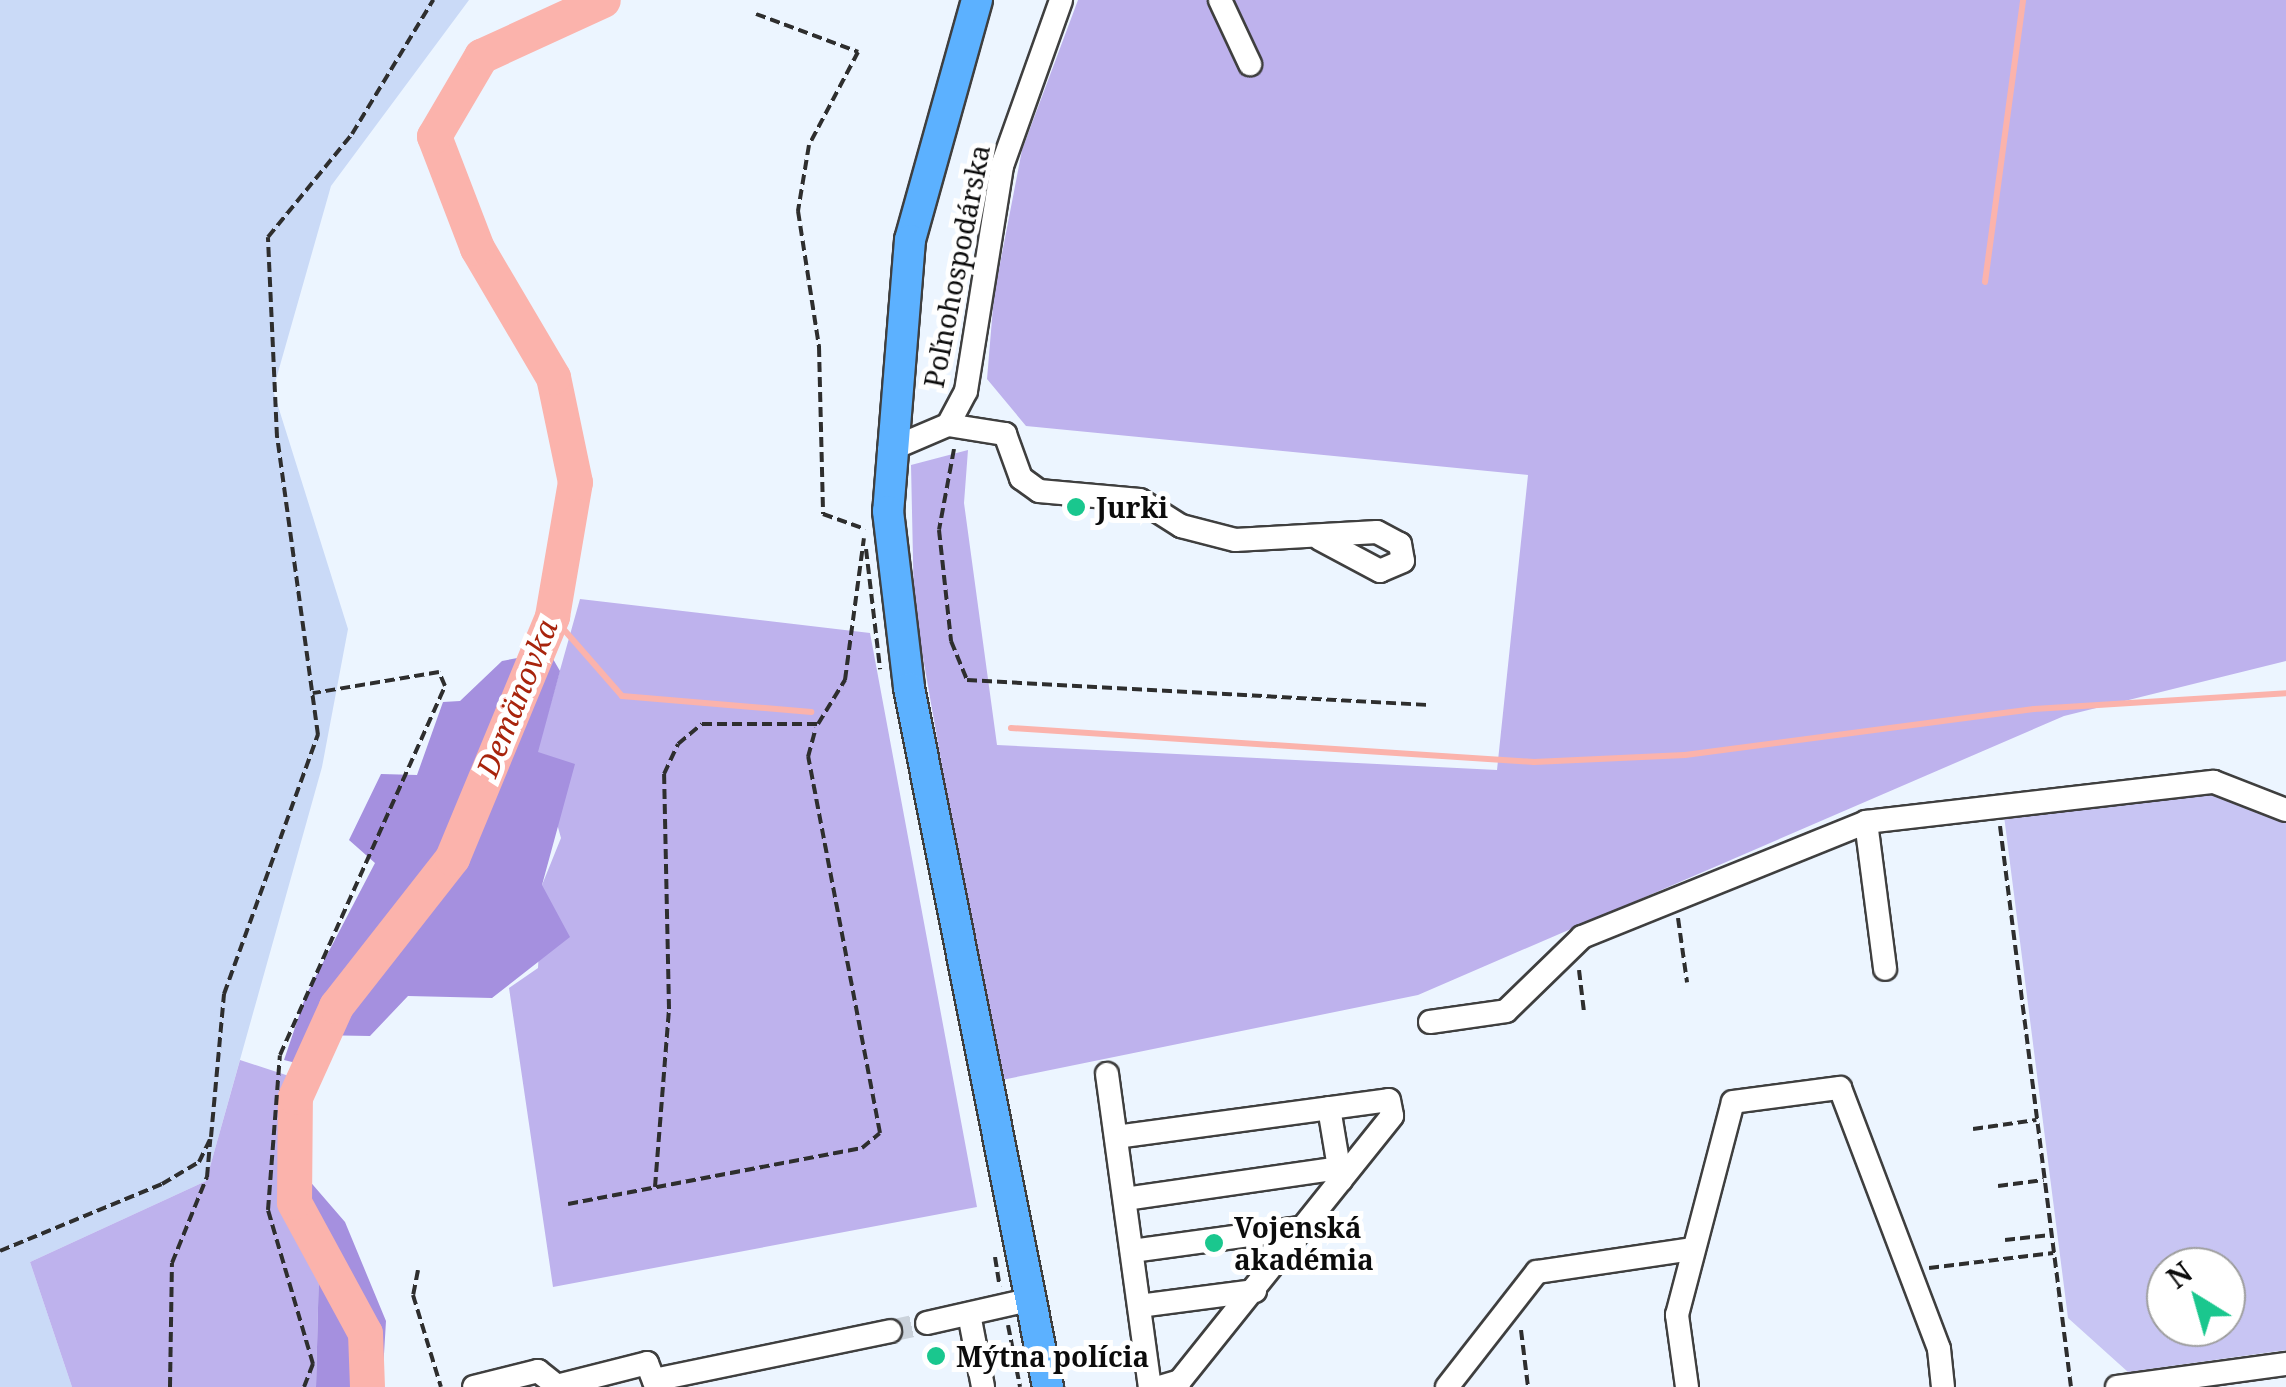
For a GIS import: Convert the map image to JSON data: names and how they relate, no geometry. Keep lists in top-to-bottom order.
{
  "streets": {
    "street": ["Poľnohospodárska"]
  },
  "water": ["Demänovka"],
  "places": ["Jurki", "Vojenská akadémia", "Mýtna polícia"],
  "north": "top left"
}
